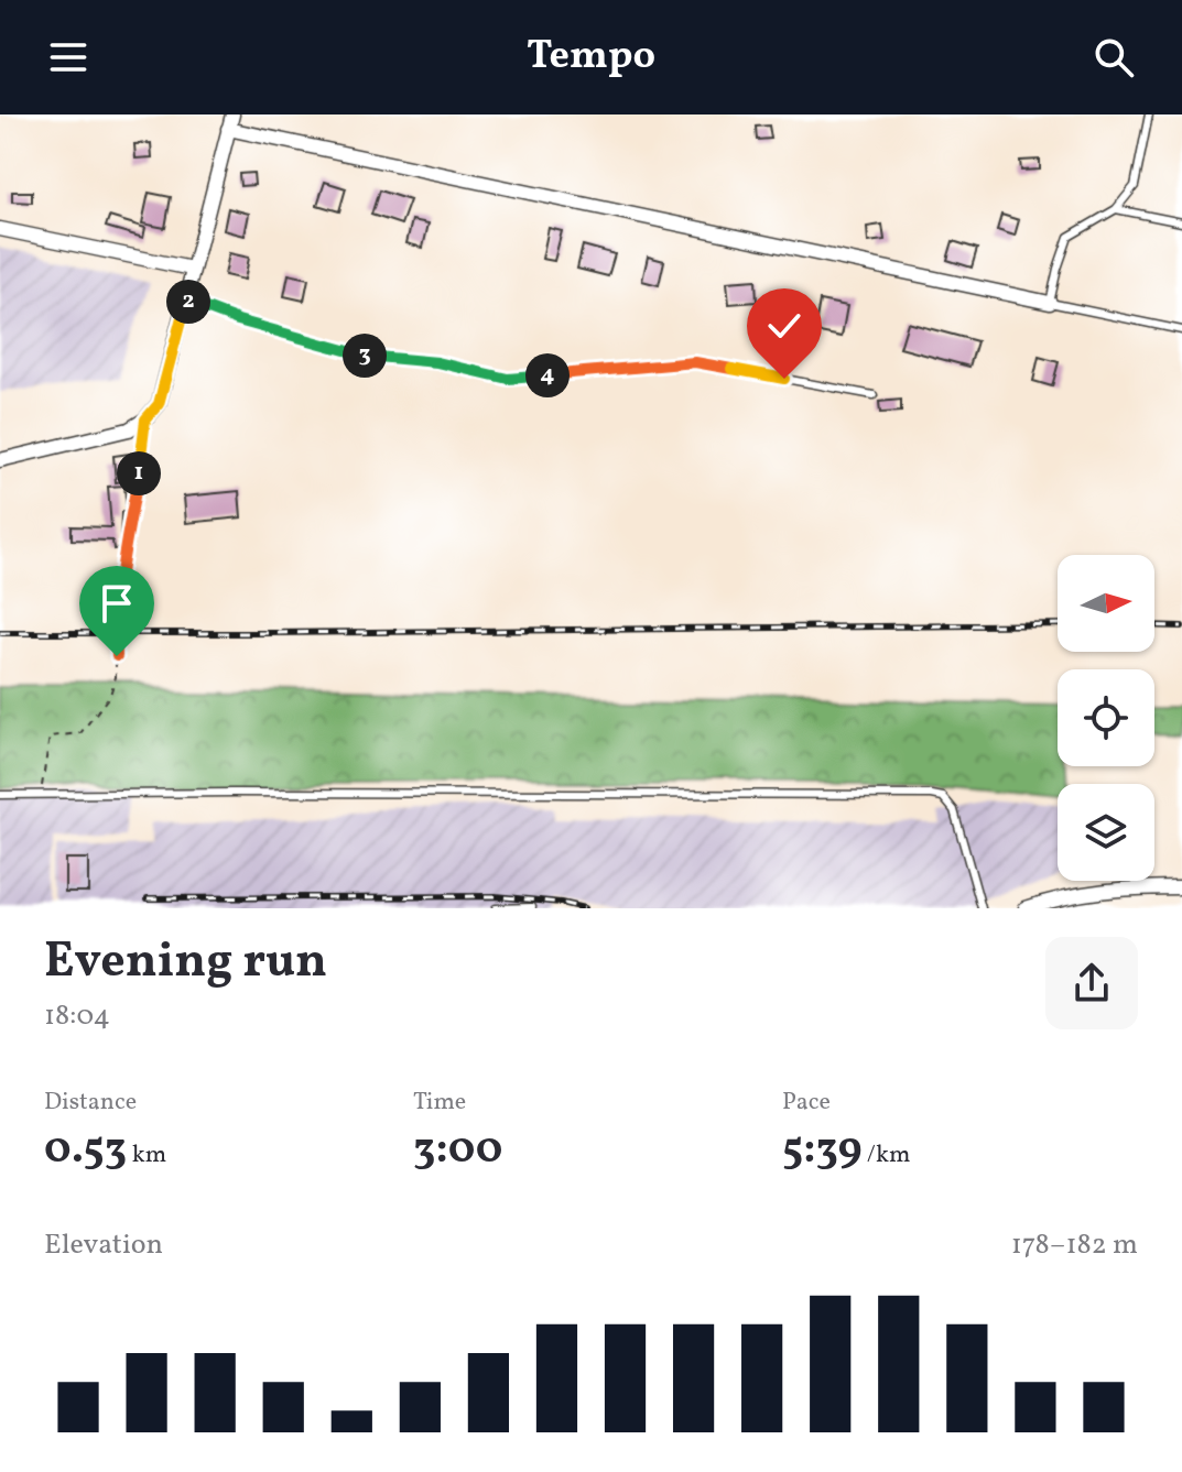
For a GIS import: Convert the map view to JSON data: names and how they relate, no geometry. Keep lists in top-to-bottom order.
{
  "north": "right",
  "page": {
    "header": "Tempo",
    "pins": [
      "2",
      "3",
      "4",
      "1"
    ],
    "heading": ["Evening run", "18:04"],
    "stats": [
      ["Distance", "0.53 km"],
      ["Time", "3:00"],
      ["Pace", "5:39 /km"]
    ],
    "chart": ["Elevation", "178–182 m"]
  }
}
